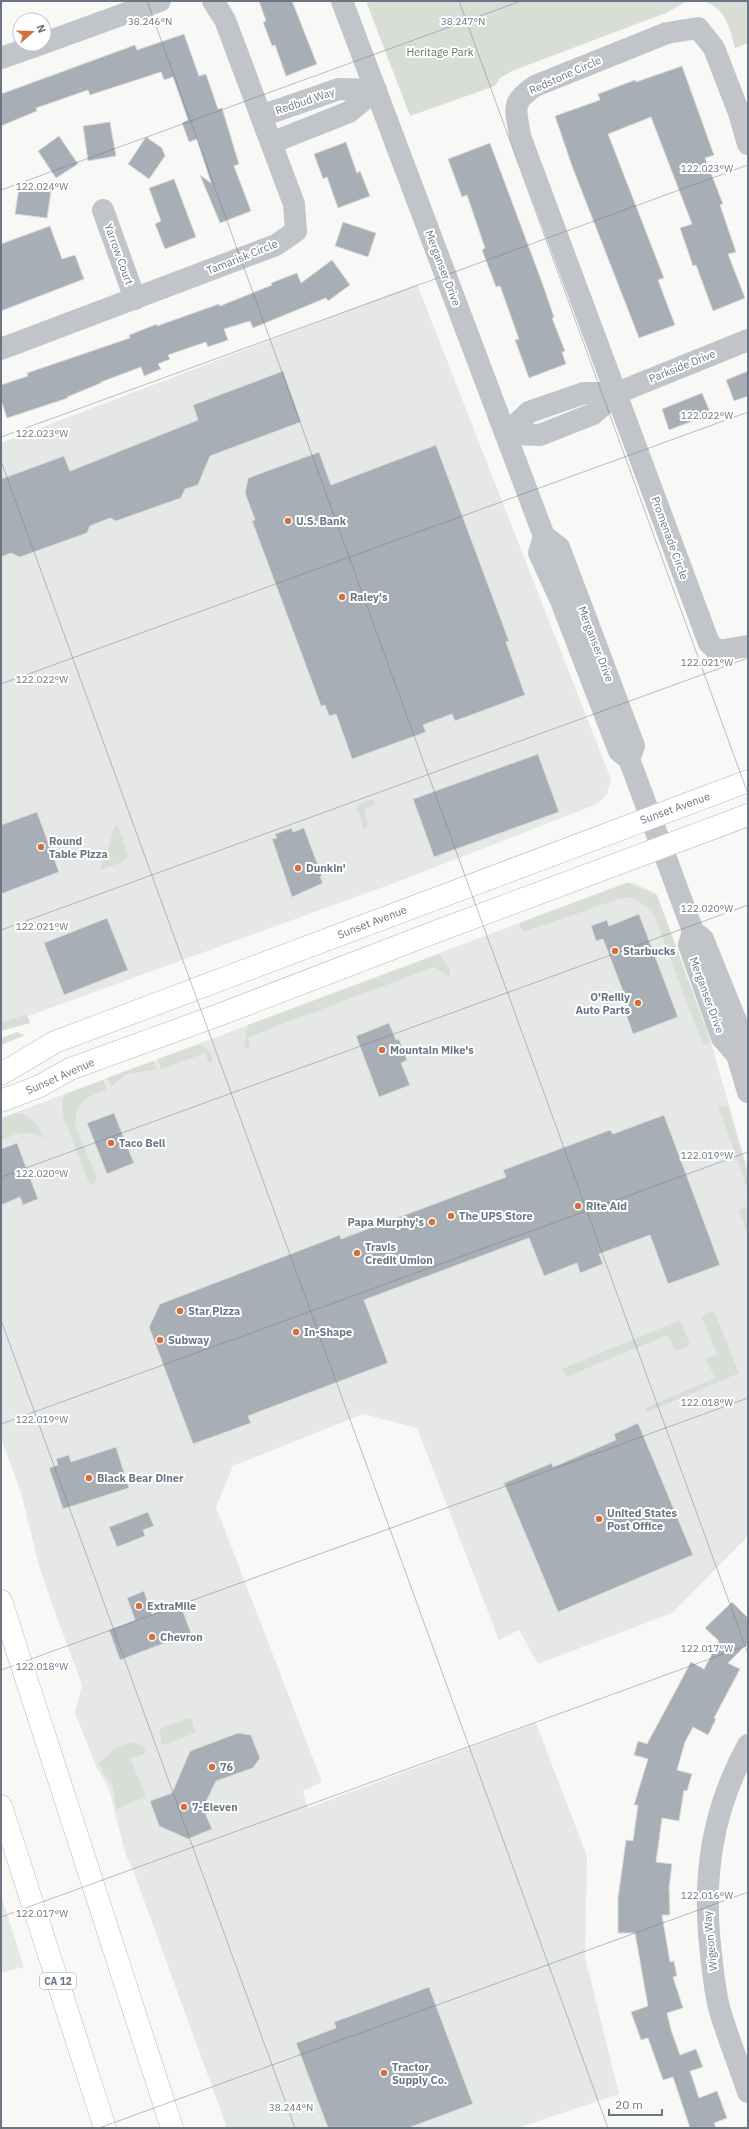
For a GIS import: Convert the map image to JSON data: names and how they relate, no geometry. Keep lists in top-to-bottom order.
{
  "streets": {
    "main road": ["Sunset Avenue", "CA 12"],
    "street": [
      "Redstone Circle",
      "Redbud Way",
      "Yarrow Court",
      "Tamarisk Circle",
      "Merganser Drive",
      "Parkside Drive",
      "Promenade Circle",
      "Wigeon Way"
    ]
  },
  "crossings": [
    ["Redstone Circle", "Parkside Drive"],
    ["Redstone Circle", "Promenade Circle"],
    ["Redbud Way", "Tamarisk Circle"],
    ["Redbud Way", "Merganser Drive"],
    ["Yarrow Court", "Tamarisk Circle"],
    ["Merganser Drive", "Parkside Drive"],
    ["Merganser Drive", "Sunset Avenue"],
    ["Parkside Drive", "Promenade Circle"]
  ],
  "parks": ["Heritage Park"],
  "places": [
    "U.S. Bank",
    "Raley's",
    "Round Table Pizza",
    "Dunkin'",
    "Starbucks",
    "O'Reilly Auto Parts",
    "Mountain Mike's",
    "Taco Bell",
    "Rite Aid",
    "The UPS Store",
    "Papa Murphy's",
    "Travis Credit Umion",
    "Star Pizza",
    "In-Shape",
    "Subway",
    "Black Bear Diner",
    "United States Post Office",
    "ExtraMile",
    "Chevron",
    "76",
    "7-Eleven",
    "Tractor Supply Co."
  ],
  "scale_bar": "20 m",
  "north": "right",
  "coordinates": [
    "38.247°N",
    "38.246°N",
    "122.023°W",
    "122.024°W",
    "122.022°W",
    "122.021°W",
    "122.020°W",
    "122.019°W",
    "122.018°W",
    "122.017°W",
    "122.016°W",
    "38.244°N"
  ]
}
